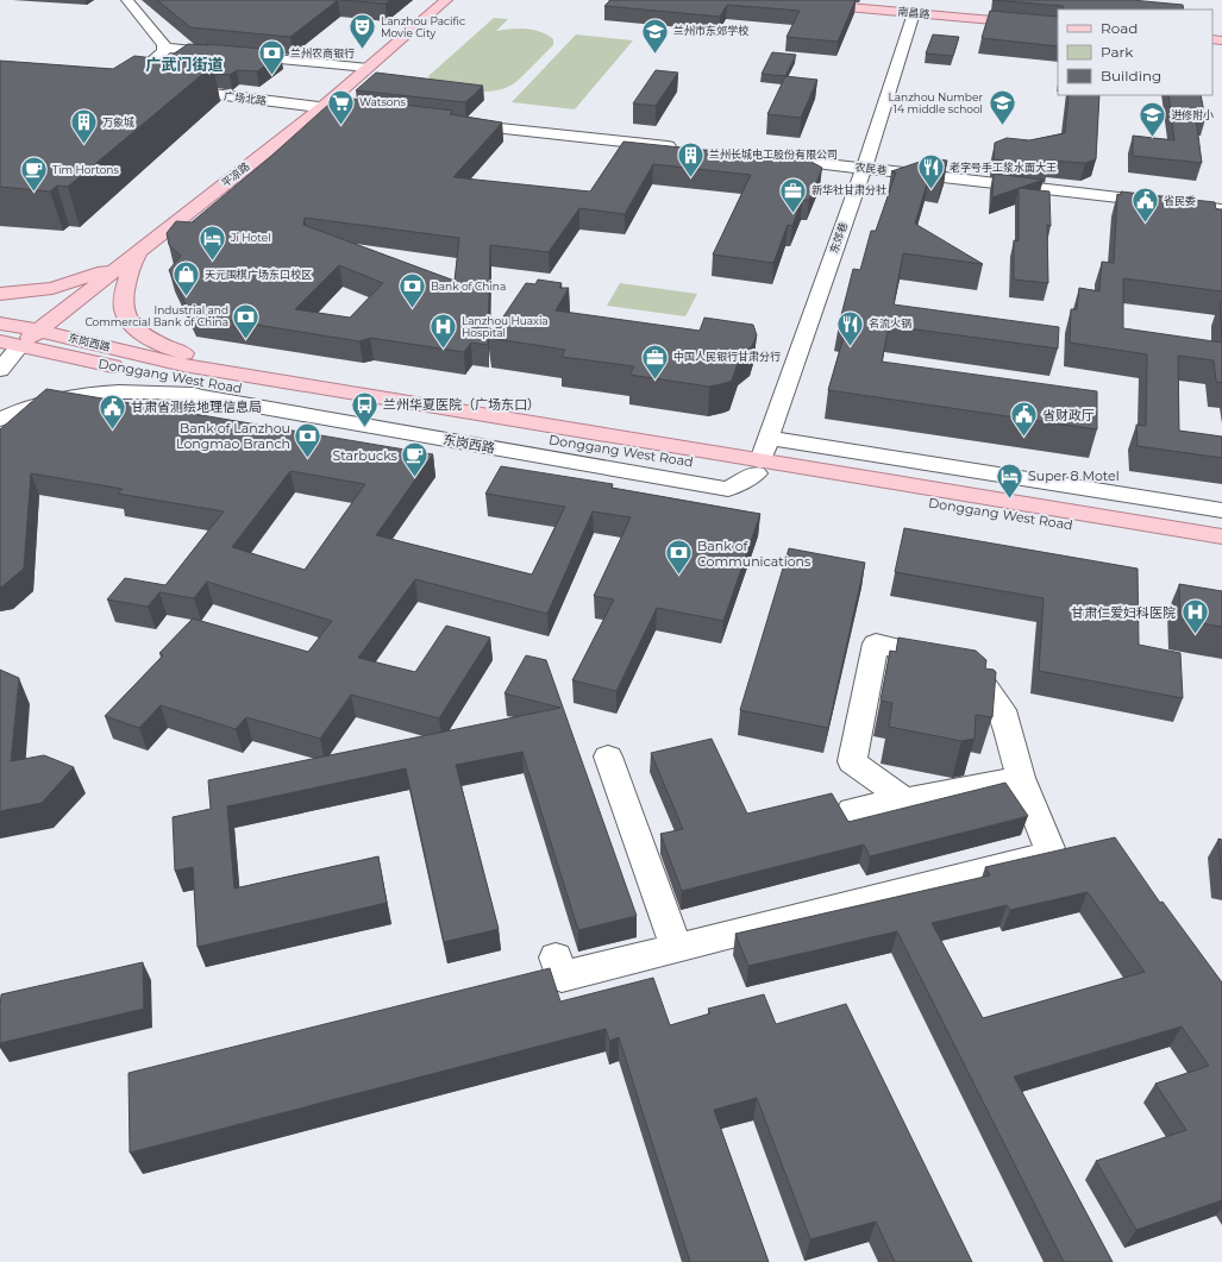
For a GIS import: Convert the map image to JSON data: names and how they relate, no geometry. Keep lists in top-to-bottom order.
{
  "streets": {
    "main road": [
      "南昌路",
      "平凉路",
      "东岗西路",
      "Donggang West Road"
    ],
    "street": ["广场北路", "农民巷", "东郊巷"]
  },
  "crossings": [
    ["南昌路", "东郊巷"],
    ["广场北路", "平凉路"],
    ["农民巷", "东郊巷"],
    ["平凉路", "东岗西路"],
    ["平凉路", "Donggang West Road"],
    ["东郊巷", "东岗西路"],
    ["东郊巷", "Donggang West Road"],
    ["东岗西路", "Donggang West Road"]
  ],
  "districts": ["广武门街道"],
  "places": {
    "theatre": ["Lanzhou Pacific Movie City"],
    "school or university": ["兰州市东郊学校", "Lanzhou Number 14 middle school", "进修附小"],
    "bank": [
      "兰州农商银行",
      "Bank of China",
      "Industrial and Commercial Bank of China",
      "Bank of Lanzhou Longmao Branch",
      "Bank of Communications"
    ],
    "supermarket": ["Watsons"],
    "building": ["万象城", "兰州长城电工股份有限公司"],
    "restaurant": ["老字号手工浆水面大王", "名流火锅"],
    "cafe": ["Tim Hortons", "Starbucks"],
    "office": ["新华社甘肃分社", "中国人民银行甘肃分行"],
    "public building": ["省民委", "甘肃省测绘地理信息局", "省财政厅"],
    "hotel": ["Ji Hotel", "Super 8 Motel"],
    "shop": ["天元围棋广场东口校区"],
    "hospital": ["Lanzhou Huaxia Hospital", "甘肃仁爱妇科医院"],
    "bus stop": ["兰州华夏医院（广场东口）"]
  },
  "legend": ["Road", "Park", "Building"]
}
